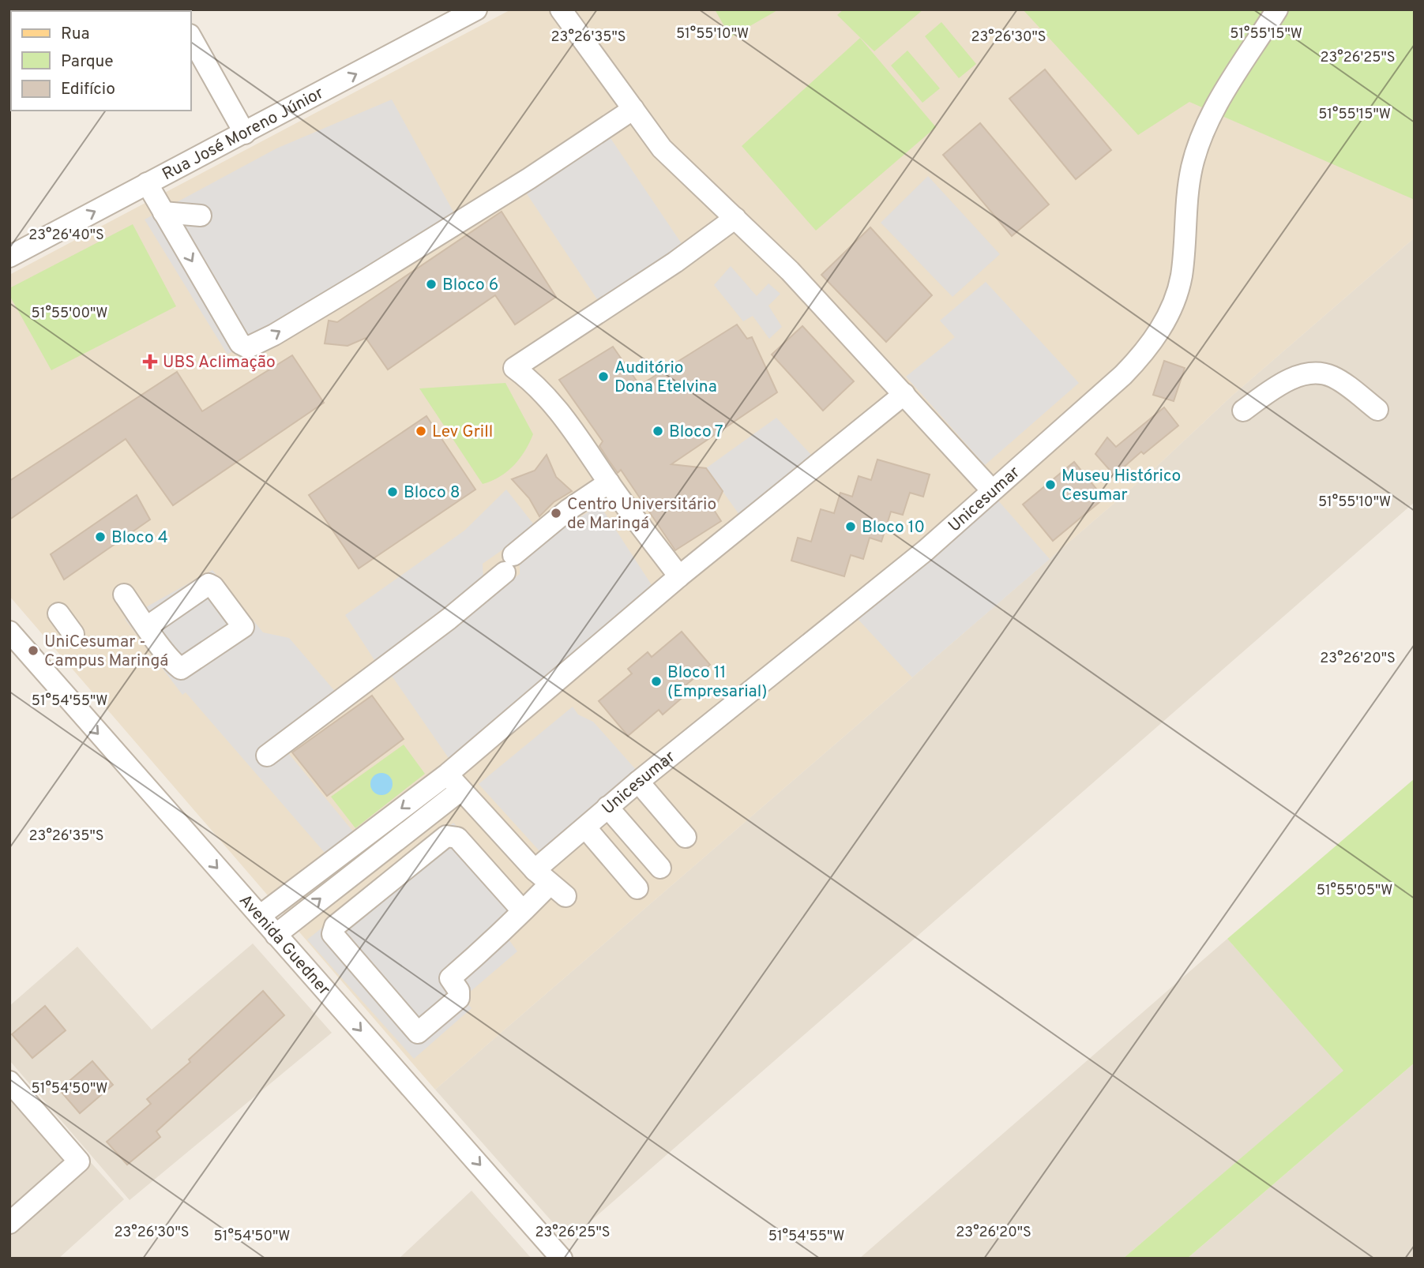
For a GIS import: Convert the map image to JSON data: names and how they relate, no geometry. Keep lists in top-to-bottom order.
{
  "streets": {
    "street": ["Rua José Moreno Júnior", "Unicesumar", "Avenida Guedner"]
  },
  "one_way": ["Rua José Moreno Júnior", "Avenida Guedner"],
  "places": {
    "other": [
      "Bloco 6",
      "Auditório Dona Etelvina",
      "Lev Grill",
      "Bloco 7",
      "Museu Histórico Cesumar",
      "Bloco 8",
      "Centro Universitário de Maringá",
      "Bloco 10",
      "Bloco 4",
      "UniCesumar - Campus Maringá",
      "Bloco 11 (Empresarial)"
    ],
    "health": ["UBS Aclimação"]
  },
  "legend": ["Rua", "Parque", "Edifício"],
  "coordinates": [
    "51°55'10\"W",
    "51°55'15\"W",
    "23°26'35\"S",
    "23°26'30\"S",
    "23°26'25\"S",
    "23°26'40\"S",
    "51°55'00\"W",
    "23°26'20\"S",
    "51°54'55\"W",
    "51°55'05\"W",
    "51°54'50\"W"
  ]
}
